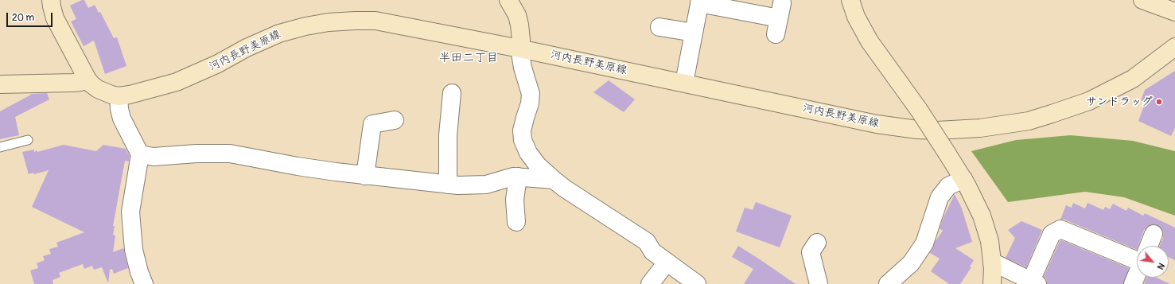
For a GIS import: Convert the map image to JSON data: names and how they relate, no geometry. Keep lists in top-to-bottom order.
{
  "streets": {
    "main road": ["河内長野美原線"]
  },
  "districts": ["半田二丁目"],
  "places": ["サンドラッグ"],
  "scale_bar": "20 m",
  "north": "bottom right"
}
